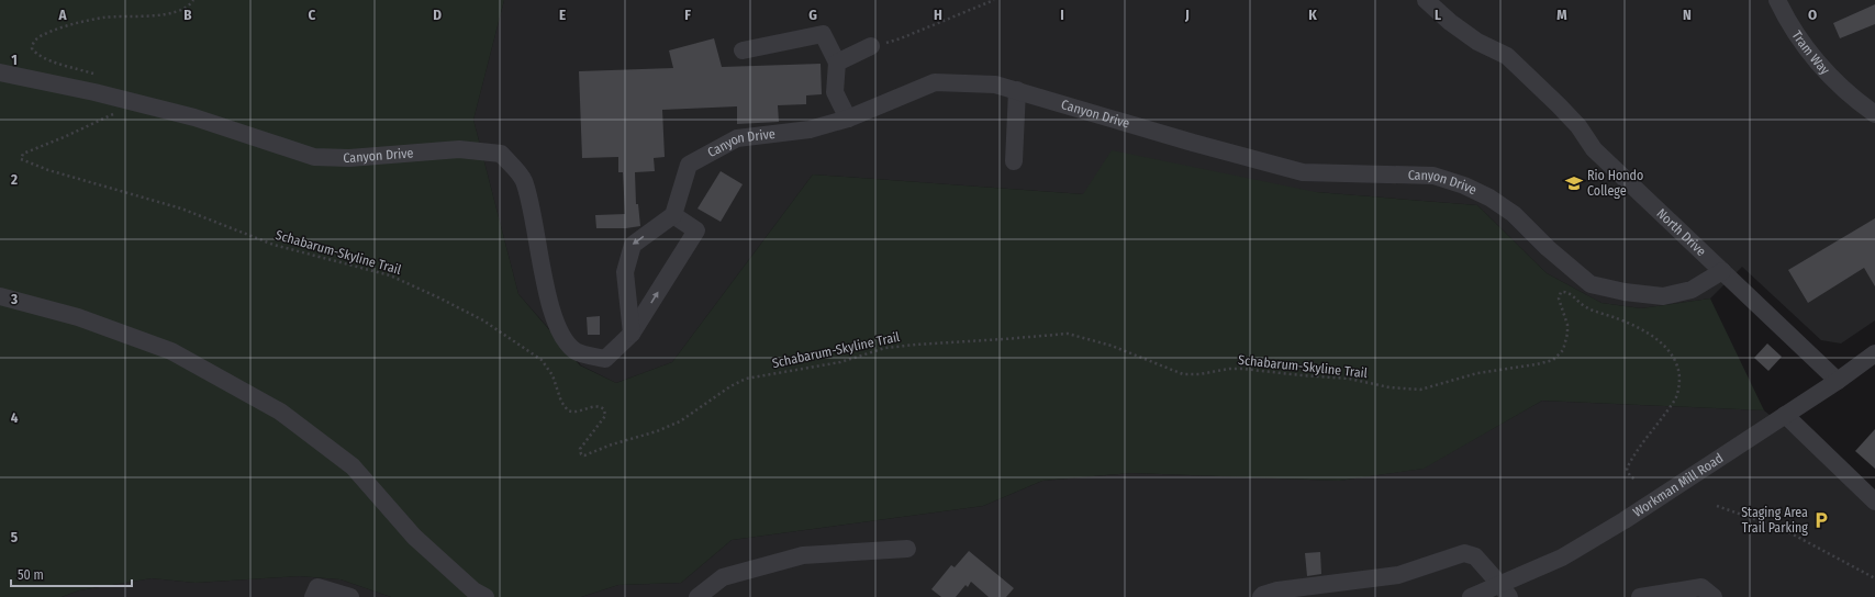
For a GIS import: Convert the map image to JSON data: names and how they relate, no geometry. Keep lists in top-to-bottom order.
{
  "streets": {
    "street": [
      "Tram Way",
      "Canyon Drive",
      "North Drive",
      "Workman Mill Road"
    ],
    "path": ["Schabarum-Skyline Trail"]
  },
  "crossings": [
    ["Canyon Drive", "North Drive"],
    ["North Drive", "Workman Mill Road"]
  ],
  "places": {
    "school or university": ["Rio Hondo College"],
    "parking": ["Staging Area Trail Parking"]
  },
  "scale_bar": "50 m",
  "grid": {
    "columns": [
      "A",
      "B",
      "C",
      "D",
      "E",
      "F",
      "G",
      "H",
      "I",
      "J",
      "K",
      "L",
      "M",
      "N",
      "O"
    ],
    "rows": [
      "1",
      "2",
      "3",
      "4",
      "5"
    ]
  }
}
